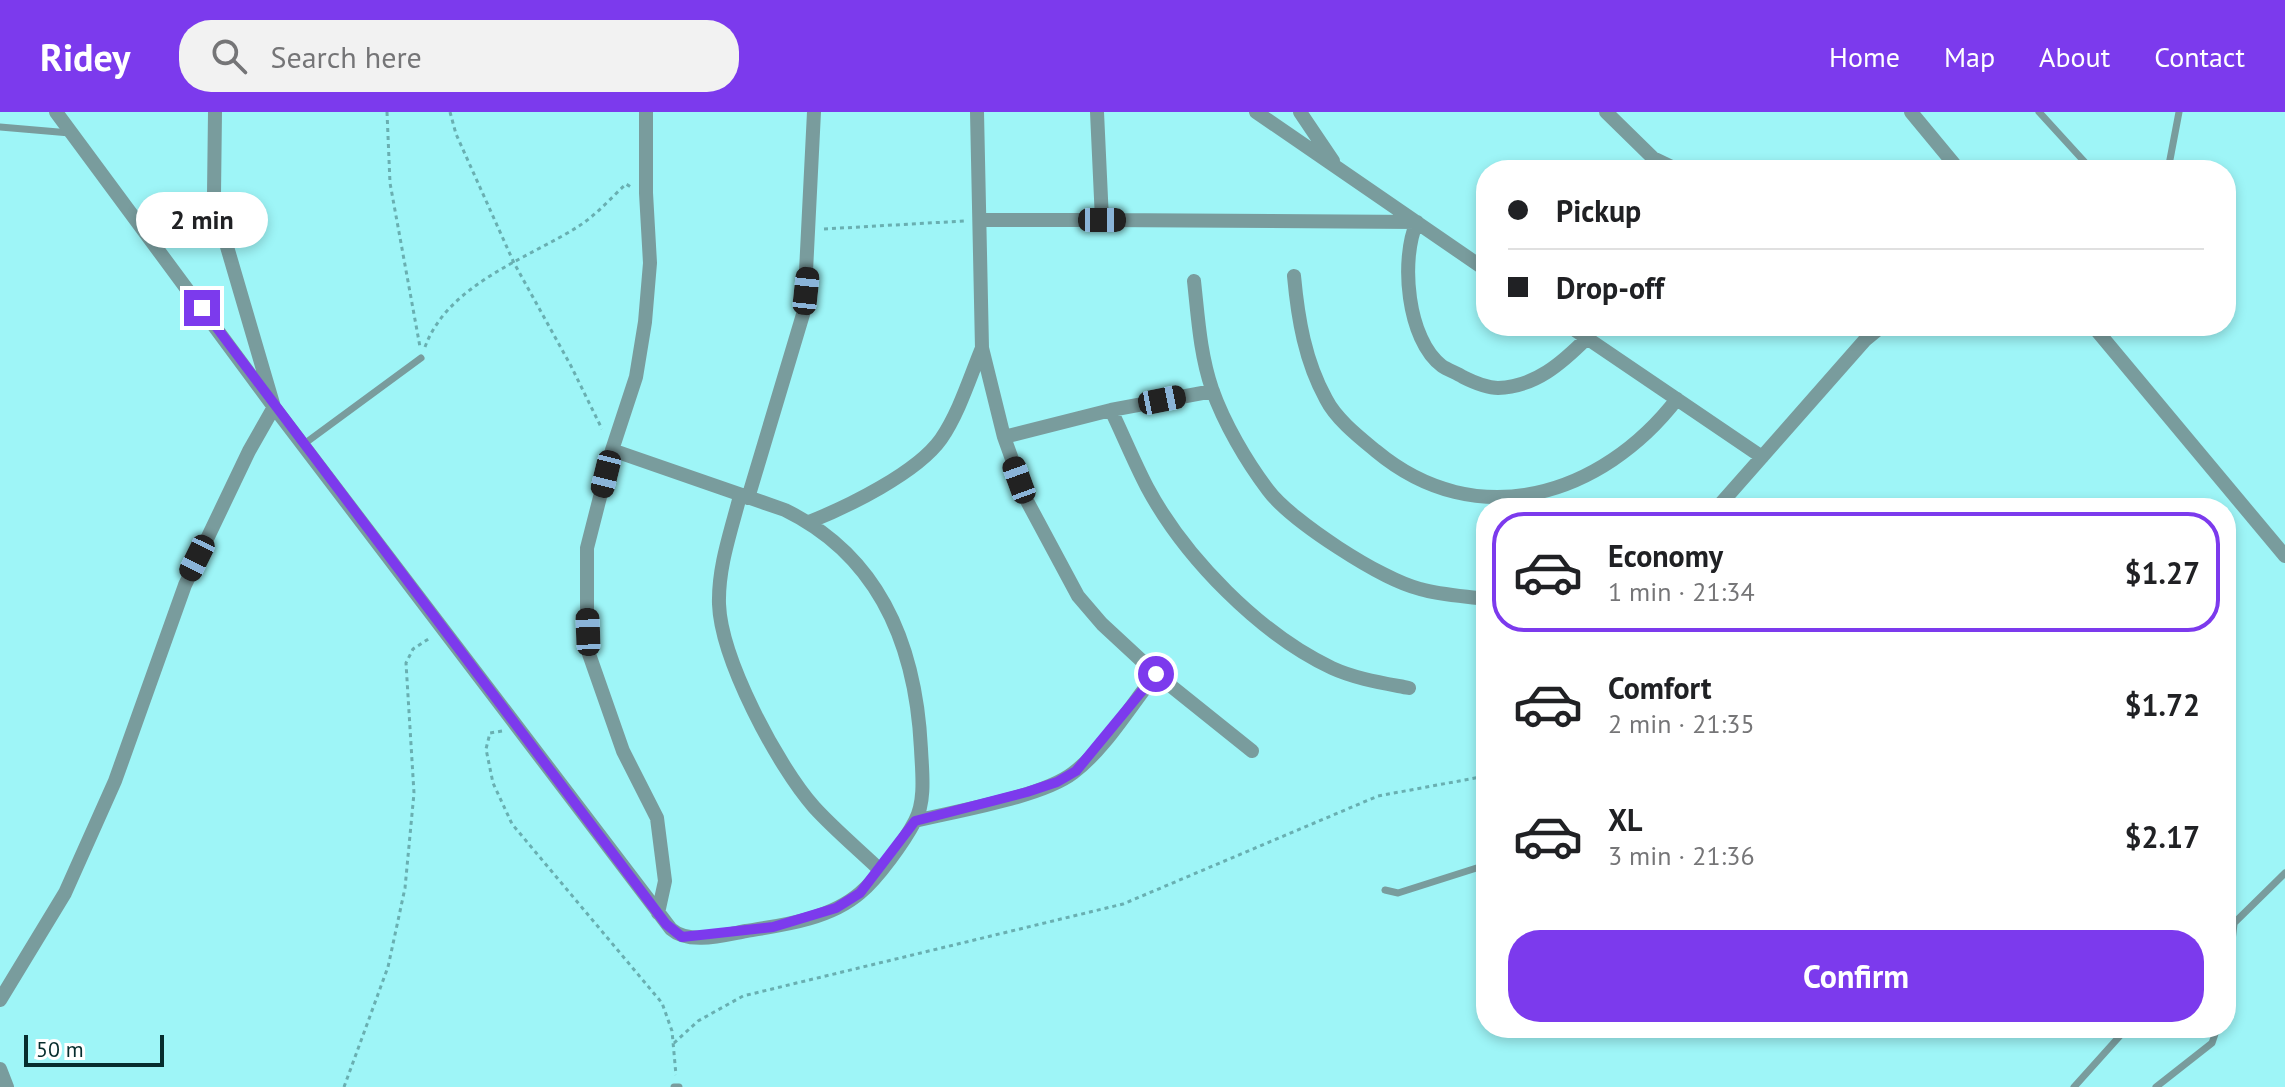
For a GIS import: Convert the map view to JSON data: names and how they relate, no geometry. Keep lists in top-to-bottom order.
{
  "scale_bar": "50 m",
  "page": {
    "header": "Ridey",
    "search": "Search here",
    "nav": [
      "Home",
      "Map",
      "About",
      "Contact"
    ],
    "banner": ["Pickup", "Drop-off"],
    "bubble": "2 min",
    "list": [
      {
        "name": "Economy",
        "note": "1 min · 21:34",
        "value": "$1.27"
      },
      {
        "name": "Comfort",
        "note": "2 min · 21:35",
        "value": "$1.72"
      },
      {
        "name": "XL",
        "note": "3 min · 21:36",
        "value": "$2.17"
      }
    ],
    "buttons": "Confirm",
    "scale": "50 m"
  }
}
